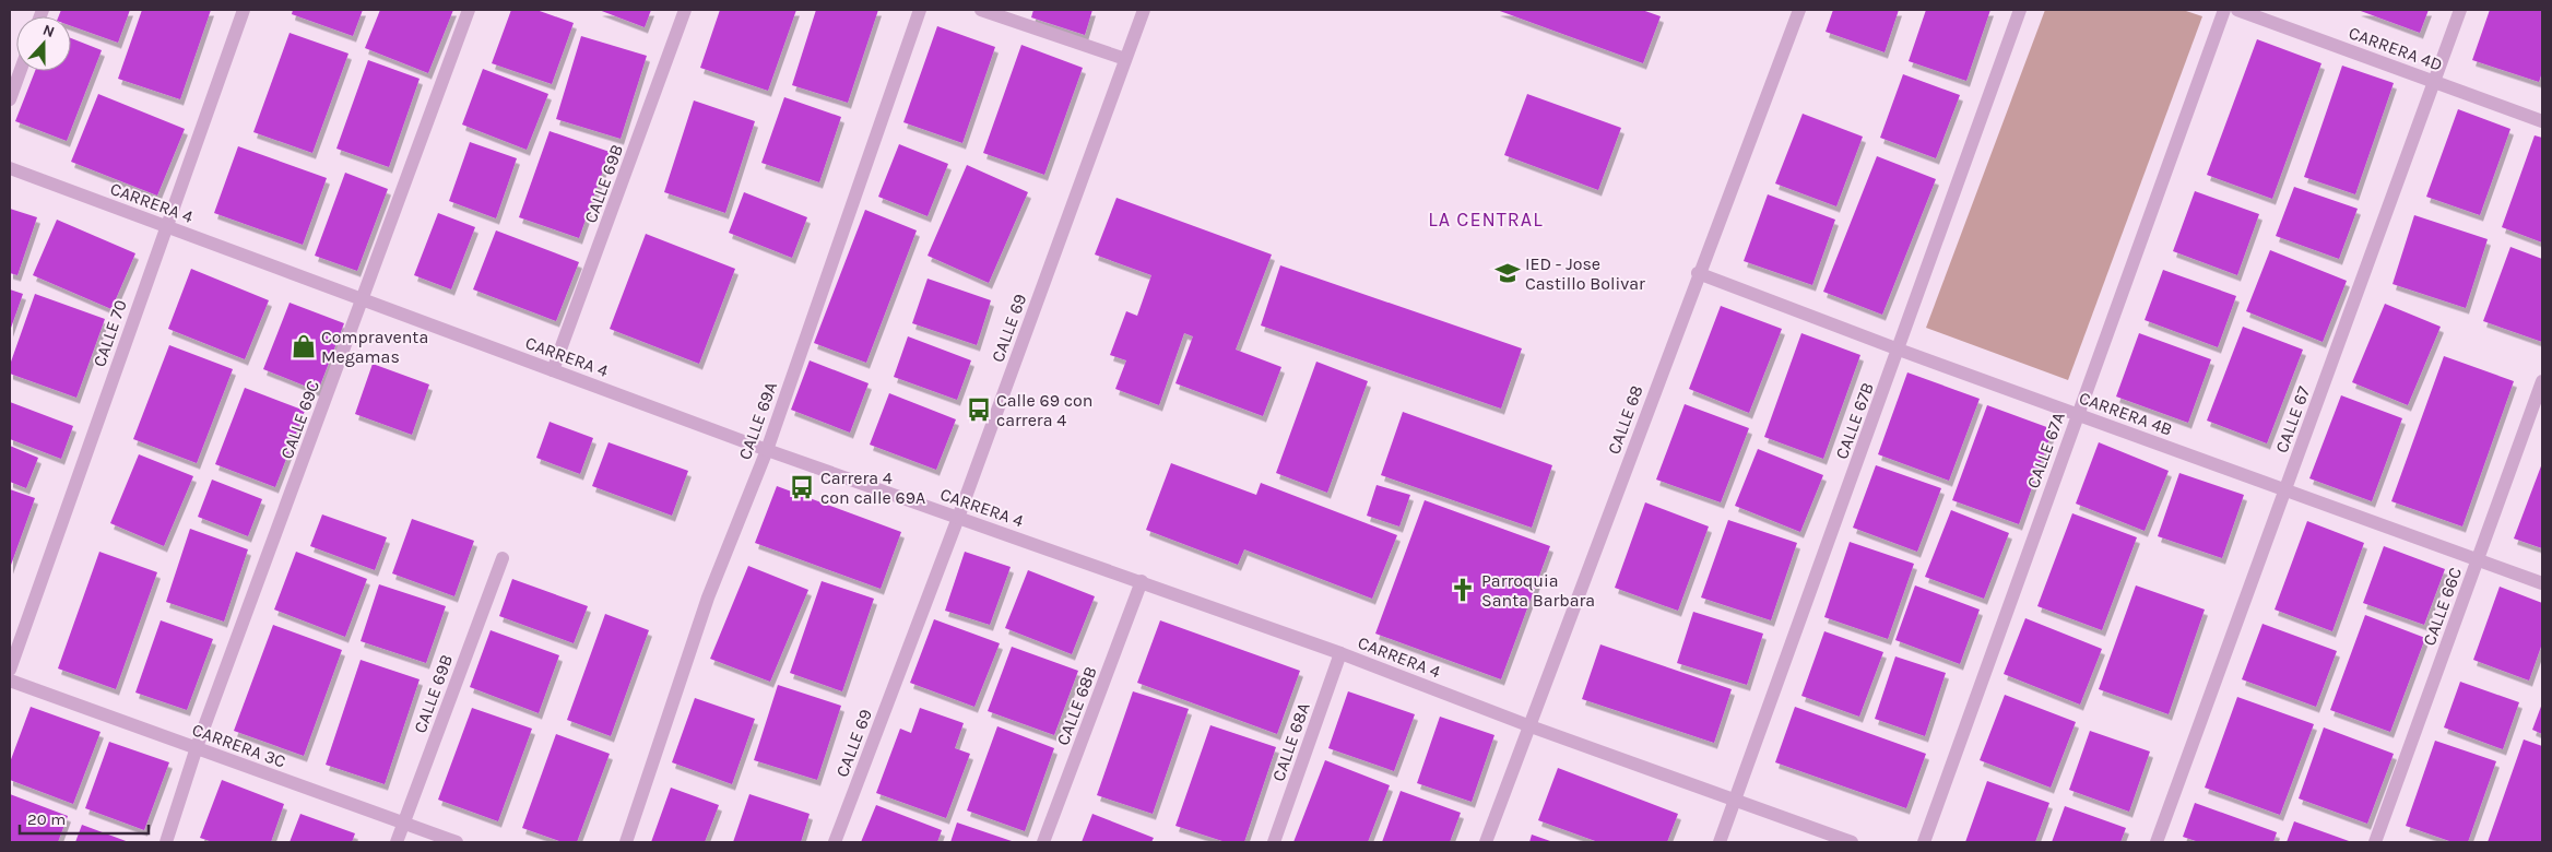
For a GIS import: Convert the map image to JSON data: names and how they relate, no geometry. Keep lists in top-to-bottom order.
{
  "streets": {
    "street": [
      "CARRERA 4D",
      "CALLE 69B",
      "CARRERA 4",
      "CALLE 69",
      "CALLE 70",
      "CARRERA 4B",
      "CALLE 69C",
      "CALLE 68",
      "CALLE 67",
      "CALLE 69A",
      "CALLE 67B",
      "CALLE 67A",
      "CALLE 66C",
      "CALLE 68B",
      "CALLE 68A",
      "CARRERA 3C"
    ]
  },
  "crossings": [
    ["CARRERA 4D", "CALLE 67"],
    ["CALLE 69B", "CARRERA 4"],
    ["CALLE 69B", "CARRERA 3C"],
    ["CARRERA 4", "CALLE 69"],
    ["CARRERA 4", "CALLE 70"],
    ["CARRERA 4", "CALLE 69C"],
    ["CARRERA 4", "CALLE 68"],
    ["CARRERA 4", "CALLE 69A"],
    ["CARRERA 4", "CALLE 67B"],
    ["CARRERA 4", "CALLE 68B"],
    ["CARRERA 4", "CALLE 68A"],
    ["CARRERA 4B", "CALLE 68"],
    ["CARRERA 4B", "CALLE 67"],
    ["CARRERA 4B", "CALLE 67B"],
    ["CARRERA 4B", "CALLE 67A"],
    ["CARRERA 4B", "CALLE 66C"],
    ["CALLE 69C", "CARRERA 3C"]
  ],
  "districts": ["LA CENTRAL"],
  "places": {
    "school or university": ["IED - Jose Castillo Bolivar"],
    "shop": ["Compraventa Megamas"],
    "bus stop": ["Calle 69 con carrera 4", "Carrera 4 con calle 69A"],
    "church": ["Parroquia Santa Barbara"]
  },
  "scale_bar": "20 m",
  "north": "top"
}
